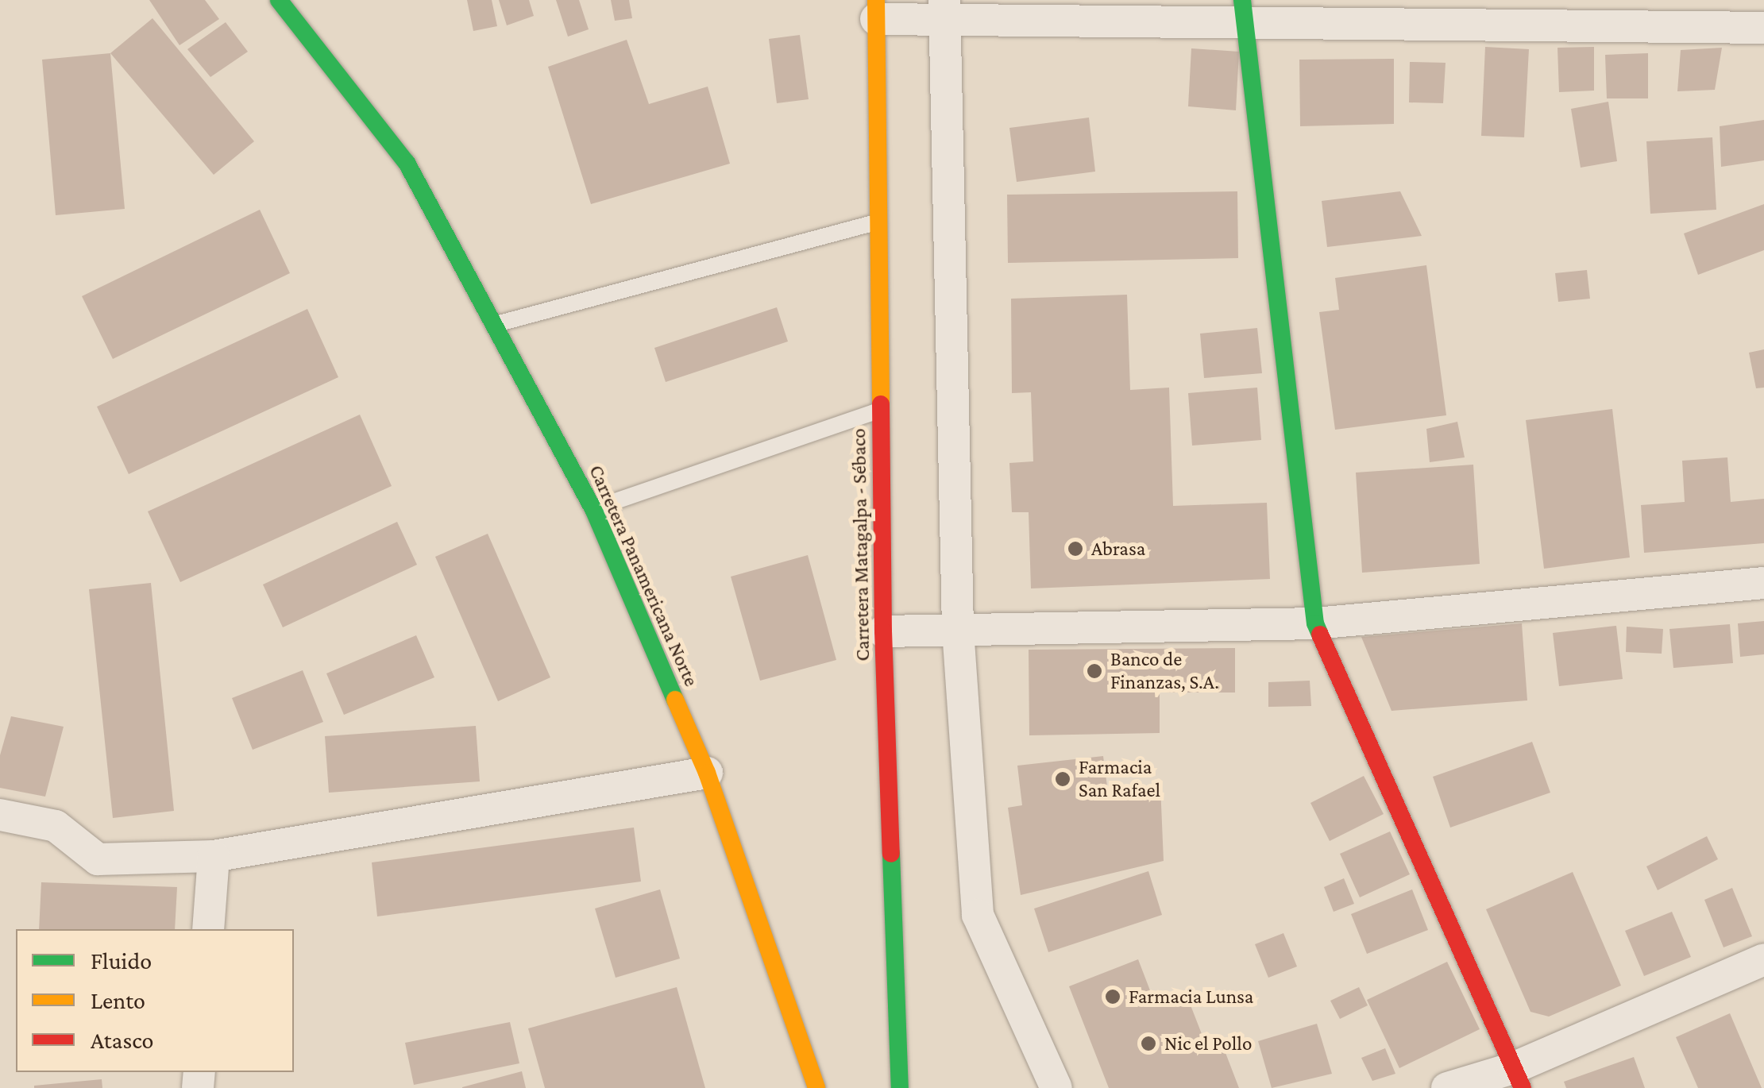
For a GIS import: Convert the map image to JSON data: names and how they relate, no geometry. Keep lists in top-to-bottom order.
{
  "streets": {
    "main road": ["Carretera Matagalpa - Sébaco", "Carretera Panamericana Norte"]
  },
  "places": [
    "Abrasa",
    "Banco de Finanzas, S.A.",
    "Farmacia San Rafael",
    "Farmacia Lunsa",
    "Nic el Pollo"
  ],
  "legend": ["Fluido", "Lento", "Atasco"]
}
